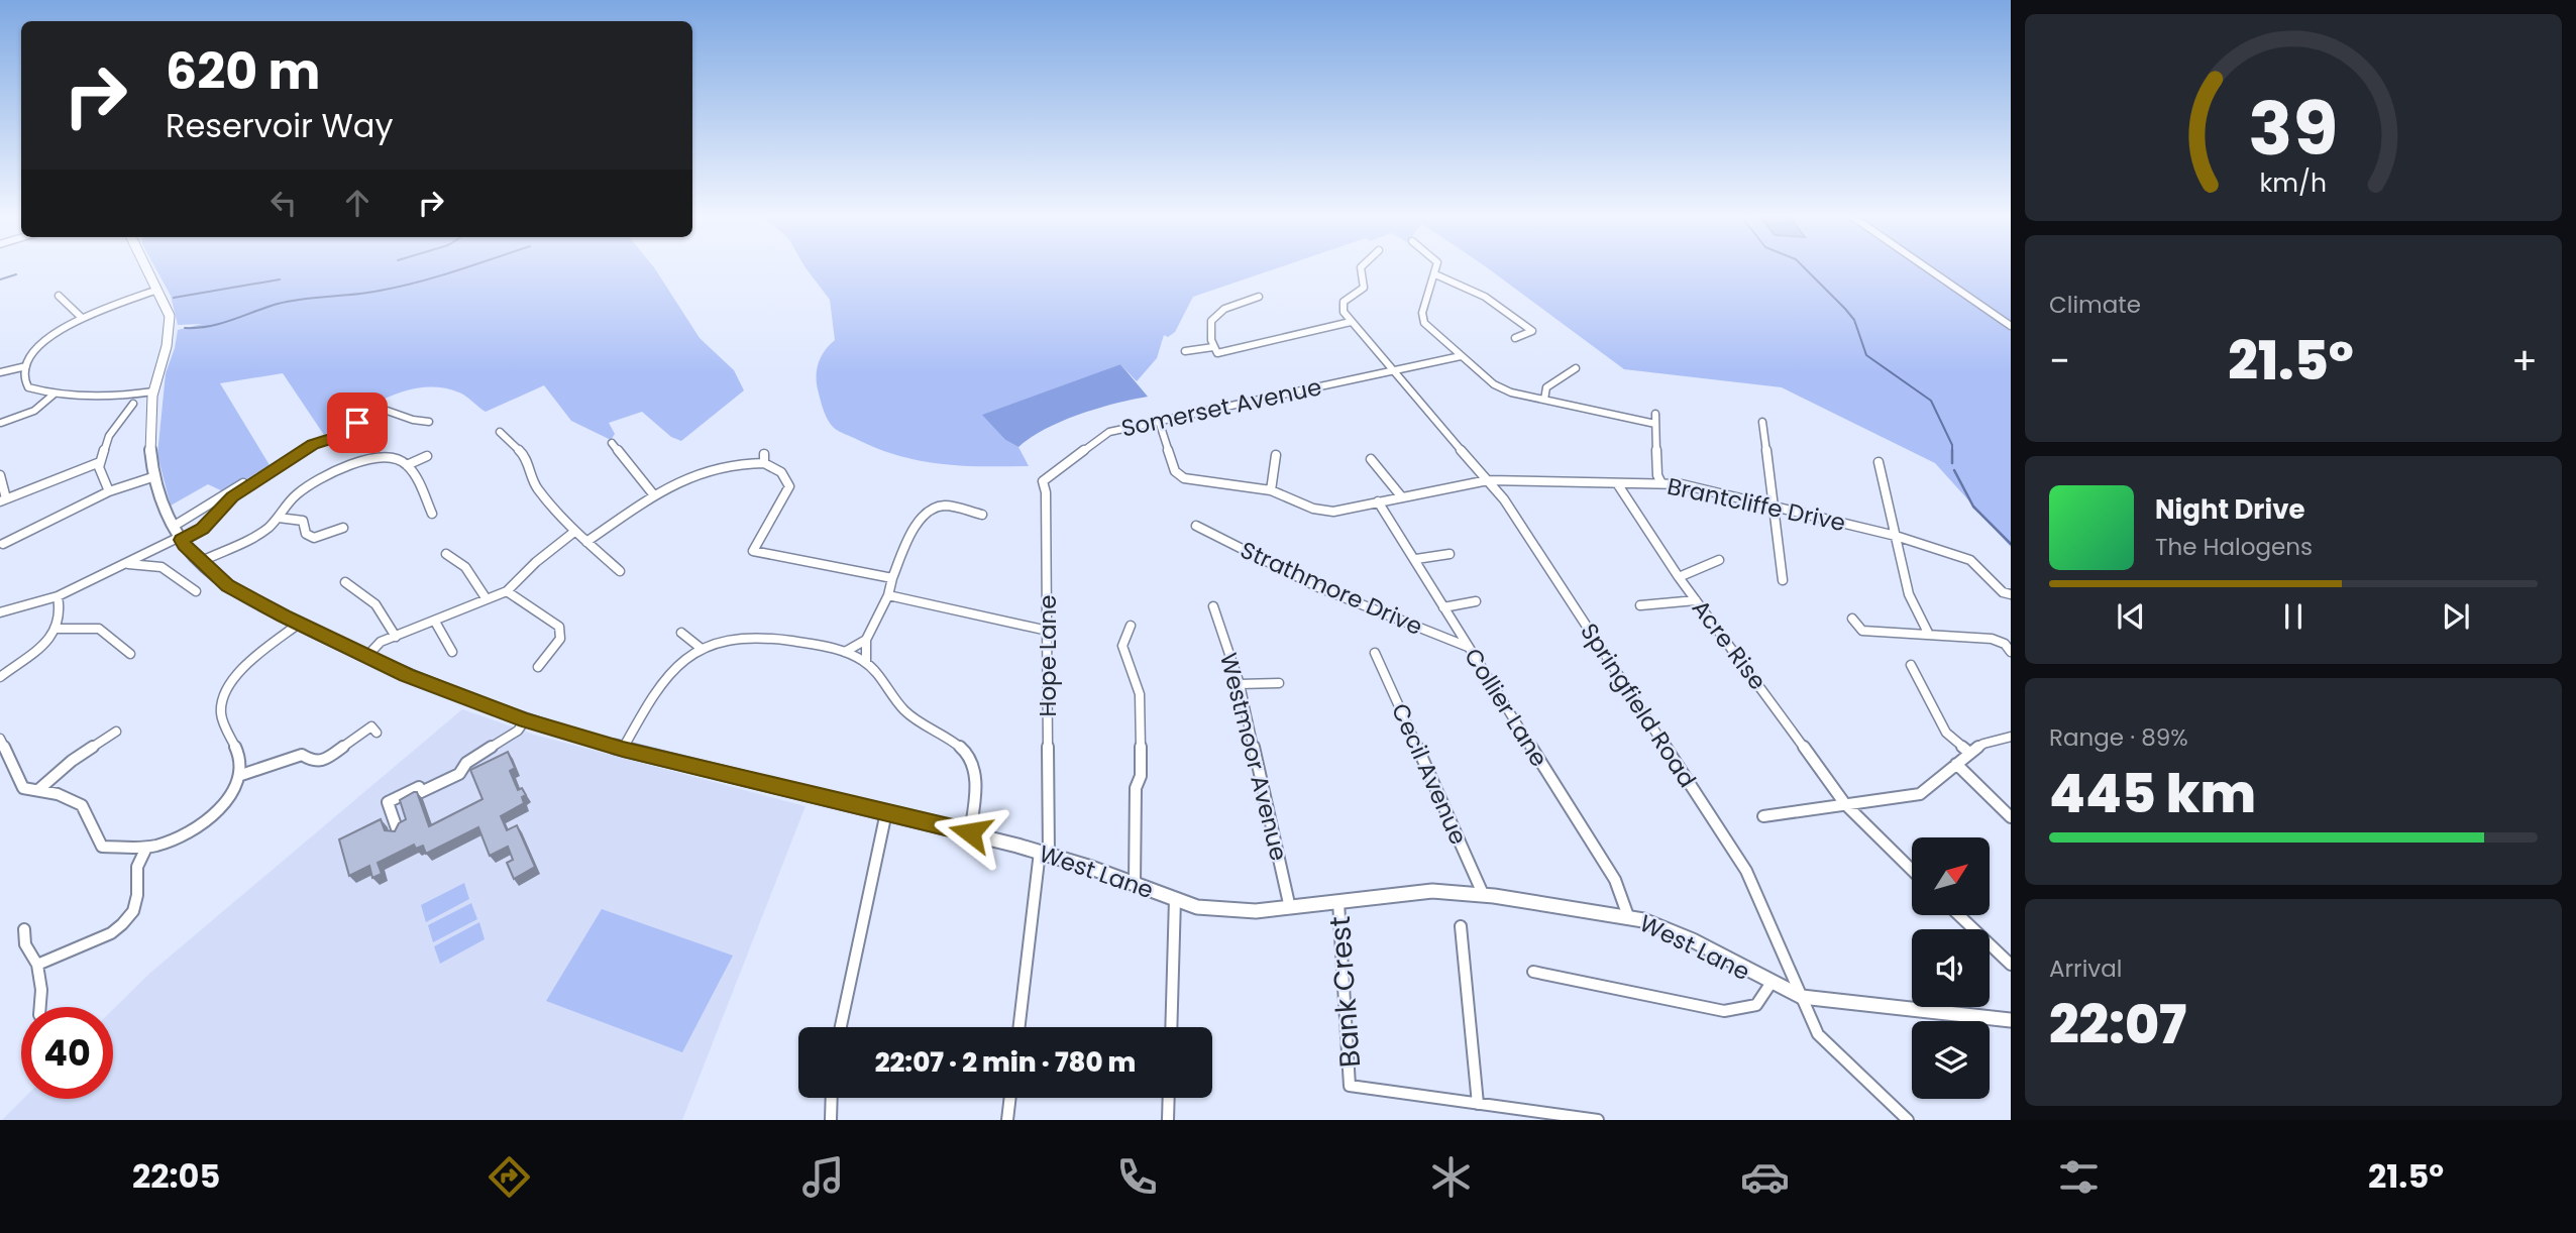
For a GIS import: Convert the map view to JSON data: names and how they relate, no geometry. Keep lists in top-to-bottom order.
{
  "streets": {
    "street": [
      "Somerset Avenue",
      "Brantcliffe Drive",
      "Strathmore Drive",
      "Acre Rise",
      "Hope Lane",
      "Springfield Road",
      "Collier Lane",
      "Westmoor Avenue",
      "Cecil Avenue",
      "West Lane",
      "Bank Crest"
    ]
  },
  "crossings": [
    ["Somerset Avenue", "Brantcliffe Drive"],
    ["Somerset Avenue", "Hope Lane"],
    ["Somerset Avenue", "Springfield Road"],
    ["Brantcliffe Drive", "Acre Rise"],
    ["Brantcliffe Drive", "Springfield Road"],
    ["Brantcliffe Drive", "Collier Lane"],
    ["Strathmore Drive", "Collier Lane"],
    ["Hope Lane", "West Lane"],
    ["Springfield Road", "West Lane"],
    ["Collier Lane", "West Lane"],
    ["Westmoor Avenue", "West Lane"],
    ["Cecil Avenue", "West Lane"],
    ["West Lane", "Bank Crest"]
  ],
  "north": "top right",
  "page": {
    "turn": ["620 m", "Reservoir Way"],
    "tile": [
      "Climate",
      ["Range · 89%", "445 km"],
      ["Arrival", "22:07"]
    ],
    "heat": ["−", "21.5°", "+"],
    "song": ["Night Drive", "The Halogens"],
    "limit": "40",
    "trip": "22:07 · 2 min · 780 m",
    "tabs": ["22:05", "21.5°"],
    "gauge": ["39", "km/h"]
  }
}
